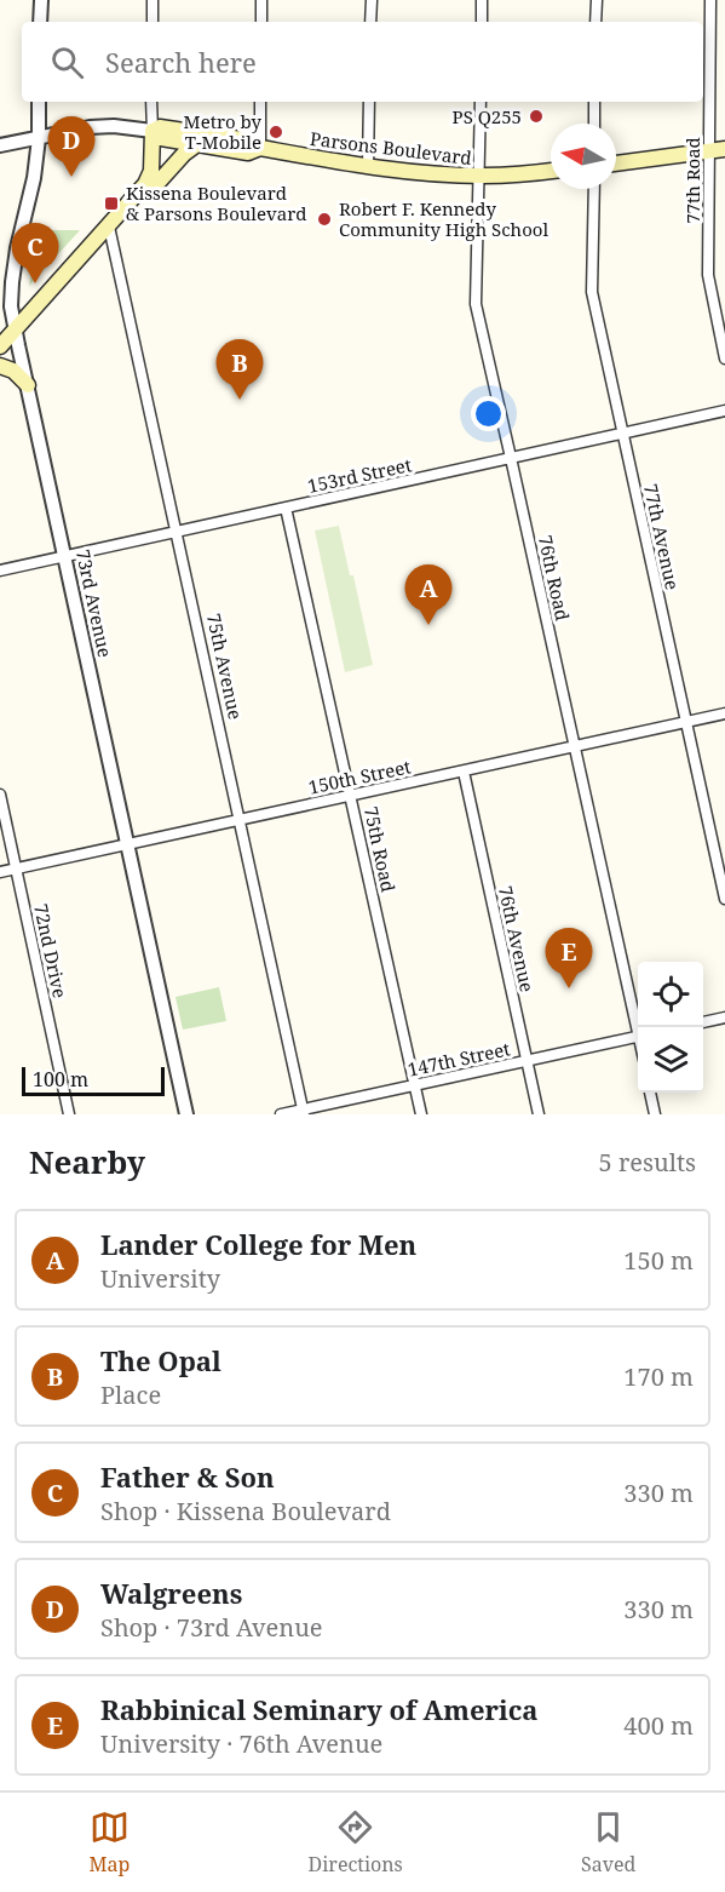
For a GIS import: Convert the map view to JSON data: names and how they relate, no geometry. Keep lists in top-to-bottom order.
{
  "streets": {
    "main road": ["Parsons Boulevard"],
    "street": [
      "77th Road",
      "153rd Street",
      "77th Avenue",
      "76th Road",
      "73rd Avenue",
      "75th Avenue",
      "150th Street",
      "75th Road",
      "76th Avenue",
      "72nd Drive",
      "147th Street"
    ]
  },
  "crossings": [
    ["Parsons Boulevard", "76th Road"],
    ["Parsons Boulevard", "73rd Avenue"],
    ["153rd Street", "77th Avenue"],
    ["153rd Street", "76th Road"],
    ["153rd Street", "73rd Avenue"],
    ["153rd Street", "75th Avenue"],
    ["153rd Street", "75th Road"],
    ["77th Avenue", "150th Street"],
    ["76th Road", "150th Street"],
    ["73rd Avenue", "150th Street"],
    ["75th Avenue", "150th Street"],
    ["75th Avenue", "147th Street"],
    ["150th Street", "75th Road"],
    ["150th Street", "76th Avenue"],
    ["150th Street", "72nd Drive"],
    ["75th Road", "147th Street"],
    ["76th Avenue", "147th Street"]
  ],
  "places": {
    "other": ["PS Q255", "Metro by T-Mobile", "Robert F. Kennedy Community High School"],
    "transit": ["Kissena Boulevard & Parsons Boulevard"]
  },
  "scale_bar": "100 m",
  "north": "left",
  "page": {
    "search": "Search here",
    "pins": [
      "D",
      "C",
      "B",
      "A",
      "E"
    ],
    "scale": "100 m",
    "heading": ["Nearby", "5 results"],
    "list": [
      {
        "mark": "A",
        "name": "Lander College for Men",
        "note": "University",
        "value": "150 m"
      },
      {
        "mark": "B",
        "name": "The Opal",
        "note": "Place",
        "value": "170 m"
      },
      {
        "mark": "C",
        "name": "Father & Son",
        "note": "Shop · Kissena Boulevard",
        "value": "330 m"
      },
      {
        "mark": "D",
        "name": "Walgreens",
        "note": "Shop · 73rd Avenue",
        "value": "330 m"
      },
      {
        "mark": "E",
        "name": "Rabbinical Seminary of America",
        "note": "University · 76th Avenue",
        "value": "400 m"
      }
    ],
    "nav": ["Map", "Directions", "Saved"]
  }
}
